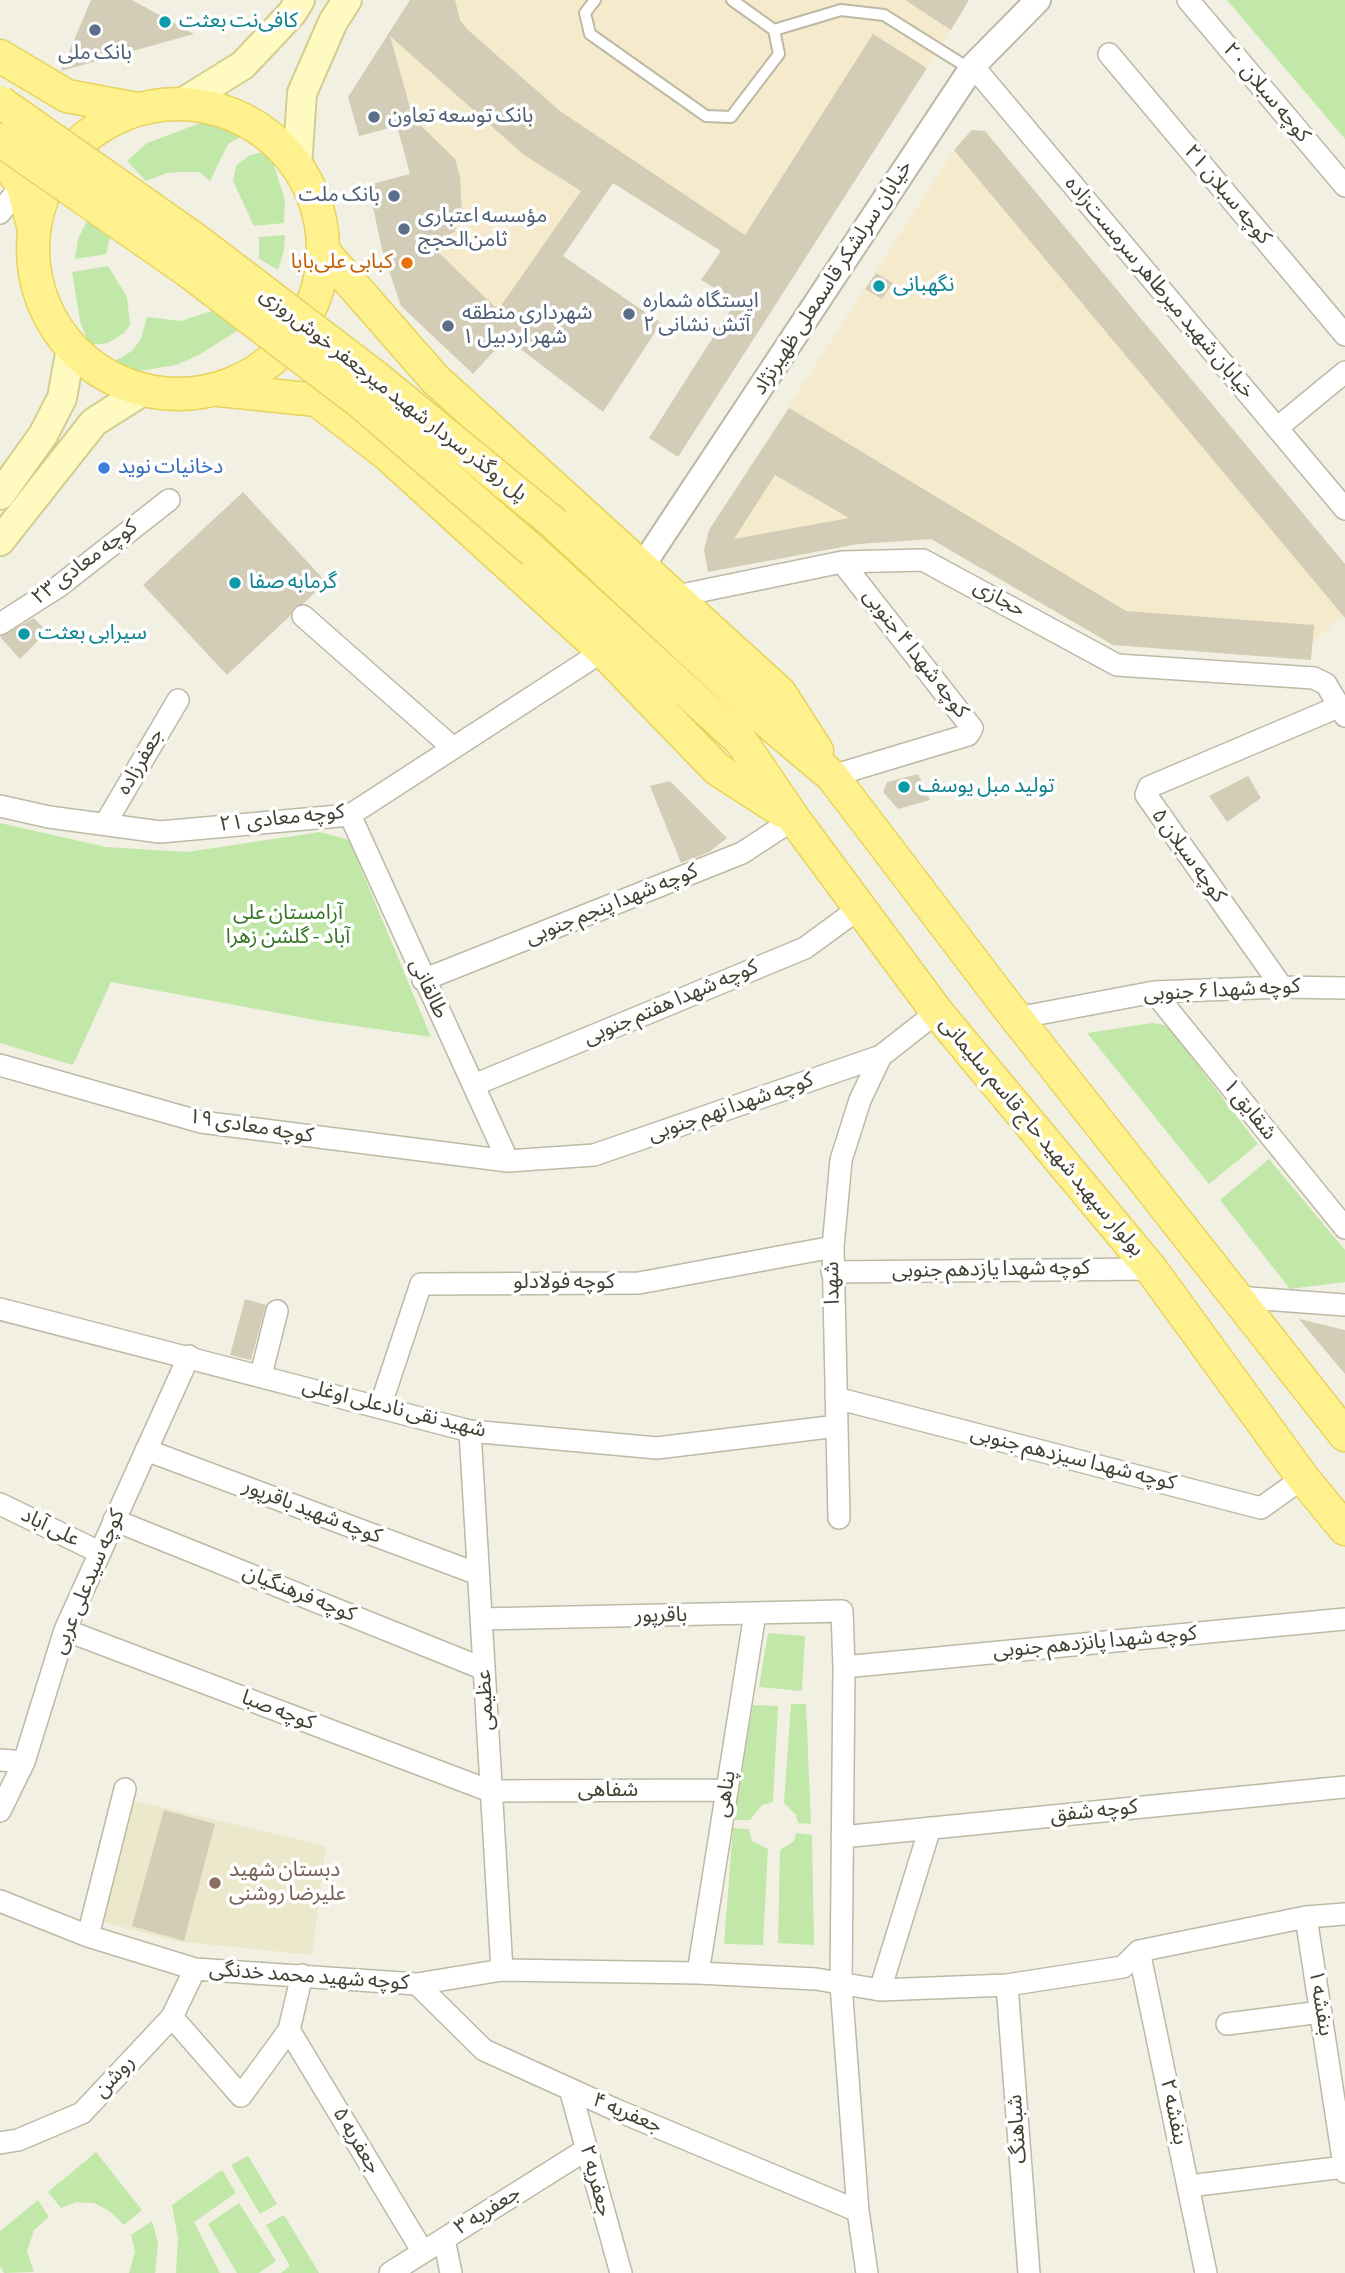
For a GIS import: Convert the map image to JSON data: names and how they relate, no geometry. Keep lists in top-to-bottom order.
{
  "streets": {
    "main road": ["پل روگذر سردار شهید میرجعفر خوش‌روزی", "بولوار سپهبد شهید حاج قاسم سلیمانی"],
    "street": [
      "کوچه سبلان ۲۰",
      "کوچه سبلان ۲۱",
      "خیابان سرلشکر قاسمعلی ظهیرنژاد",
      "خیابان شهید میرطاهر سرمست‌زاده",
      "کوچه معادی ۲۳",
      "حجازی",
      "کوچه شهدا ۴ جنوبی",
      "جعفرزاده",
      "کوچه معادی ۲۱",
      "کوچه سبلان ۵",
      "کوچه شهدا پنجم جنوبی",
      "طالقانی",
      "کوچه شهدا ۶ جنوبی",
      "کوچه شهدا هفتم جنوبی",
      "کوچه شهدا نهم جنوبی",
      "شقایق ۱",
      "کوچه معادی ۱۹",
      "کوچه شهدا یازدهم جنوبی",
      "کوچه فولادلو",
      "شهدا",
      "شهید نقی نادعلی اوغلی",
      "کوچه شهدا سیزدهم جنوبی",
      "کوچه شهید باقرپور",
      "علی آباد",
      "کوچه سیدعلی عربی",
      "کوچه فرهنگیان",
      "باقرپور",
      "کوچه شهدا پانزدهم جنوبی",
      "عظیمی",
      "کوچه صبا",
      "شفاهی",
      "پناهی",
      "کوچه شفق",
      "کوچه شهید محمد خدنگی",
      "بنفشه ۱",
      "روشن",
      "بنفشه ۲",
      "جعفریه ۴",
      "شباهنگ",
      "جعفریه ۵",
      "جعفریه ۲",
      "جعفریه ۳"
    ]
  },
  "crossings": [
    ["خیابان سرلشکر قاسمعلی ظهیرنژاد", "خیابان شهید میرطاهر سرمست‌زاده"],
    ["پل روگذر سردار شهید میرجعفر خوش‌روزی", "کوچه شهدا ۴ جنوبی"],
    ["پل روگذر سردار شهید میرجعفر خوش‌روزی", "بولوار سپهبد شهید حاج قاسم سلیمانی"],
    ["حجازی", "کوچه شهدا ۴ جنوبی"],
    ["حجازی", "کوچه سبلان ۵"],
    ["جعفرزاده", "کوچه معادی ۲۱"],
    ["کوچه معادی ۲۱", "طالقانی"],
    ["کوچه سبلان ۵", "کوچه شهدا ۶ جنوبی"],
    ["کوچه شهدا پنجم جنوبی", "طالقانی"],
    ["کوچه شهدا پنجم جنوبی", "بولوار سپهبد شهید حاج قاسم سلیمانی"],
    ["طالقانی", "کوچه شهدا هفتم جنوبی"],
    ["طالقانی", "کوچه شهدا نهم جنوبی"],
    ["طالقانی", "کوچه معادی ۱۹"],
    ["کوچه شهدا ۶ جنوبی", "شقایق ۱"],
    ["کوچه شهدا هفتم جنوبی", "بولوار سپهبد شهید حاج قاسم سلیمانی"],
    ["کوچه شهدا نهم جنوبی", "کوچه معادی ۱۹"],
    ["کوچه شهدا نهم جنوبی", "بولوار سپهبد شهید حاج قاسم سلیمانی"],
    ["کوچه شهدا نهم جنوبی", "شهدا"],
    ["بولوار سپهبد شهید حاج قاسم سلیمانی", "کوچه شهدا یازدهم جنوبی"],
    ["بولوار سپهبد شهید حاج قاسم سلیمانی", "کوچه شهدا سیزدهم جنوبی"],
    ["کوچه شهدا یازدهم جنوبی", "شهدا"],
    ["کوچه فولادلو", "شهدا"],
    ["کوچه فولادلو", "شهید نقی نادعلی اوغلی"],
    ["شهدا", "شهید نقی نادعلی اوغلی"],
    ["شهدا", "کوچه شهدا سیزدهم جنوبی"],
    ["شهید نقی نادعلی اوغلی", "کوچه سیدعلی عربی"],
    ["شهید نقی نادعلی اوغلی", "عظیمی"],
    ["کوچه شهید باقرپور", "کوچه سیدعلی عربی"],
    ["کوچه شهید باقرپور", "عظیمی"],
    ["علی آباد", "کوچه سیدعلی عربی"],
    ["کوچه سیدعلی عربی", "کوچه فرهنگیان"],
    ["کوچه سیدعلی عربی", "کوچه صبا"],
    ["کوچه فرهنگیان", "عظیمی"],
    ["باقرپور", "کوچه شهدا پانزدهم جنوبی"],
    ["باقرپور", "عظیمی"],
    ["باقرپور", "پناهی"],
    ["عظیمی", "کوچه صبا"],
    ["عظیمی", "شفاهی"],
    ["عظیمی", "کوچه شهید محمد خدنگی"],
    ["کوچه صبا", "شفاهی"],
    ["شفاهی", "پناهی"],
    ["پناهی", "کوچه شهید محمد خدنگی"],
    ["کوچه شهید محمد خدنگی", "روشن"],
    ["کوچه شهید محمد خدنگی", "بنفشه ۲"],
    ["کوچه شهید محمد خدنگی", "جعفریه ۴"],
    ["کوچه شهید محمد خدنگی", "شباهنگ"],
    ["جعفریه ۴", "جعفریه ۲"],
    ["جعفریه ۵", "جعفریه ۳"],
    ["جعفریه ۲", "جعفریه ۳"]
  ],
  "parks": ["آرامستان علی آباد - گلشن زهرا"],
  "places": [
    "کافی‌نت بعثت",
    "بانک ملی",
    "بانک توسعه تعاون",
    "بانک ملت",
    "مؤسسه اعتباری ثامن‌الحجج",
    "کبابی علی‌بابا",
    "نگهبانی",
    "ایستگاه شماره ۲ آتش نشانی",
    "شهرداری منطقه ۱ شهر اردبیل",
    "دخانیات نوید",
    "گرمابه صفا",
    "سیرابی بعثت",
    "تولید مبل یوسف",
    "دبستان شهید علیرضا روشنی"
  ]
}
